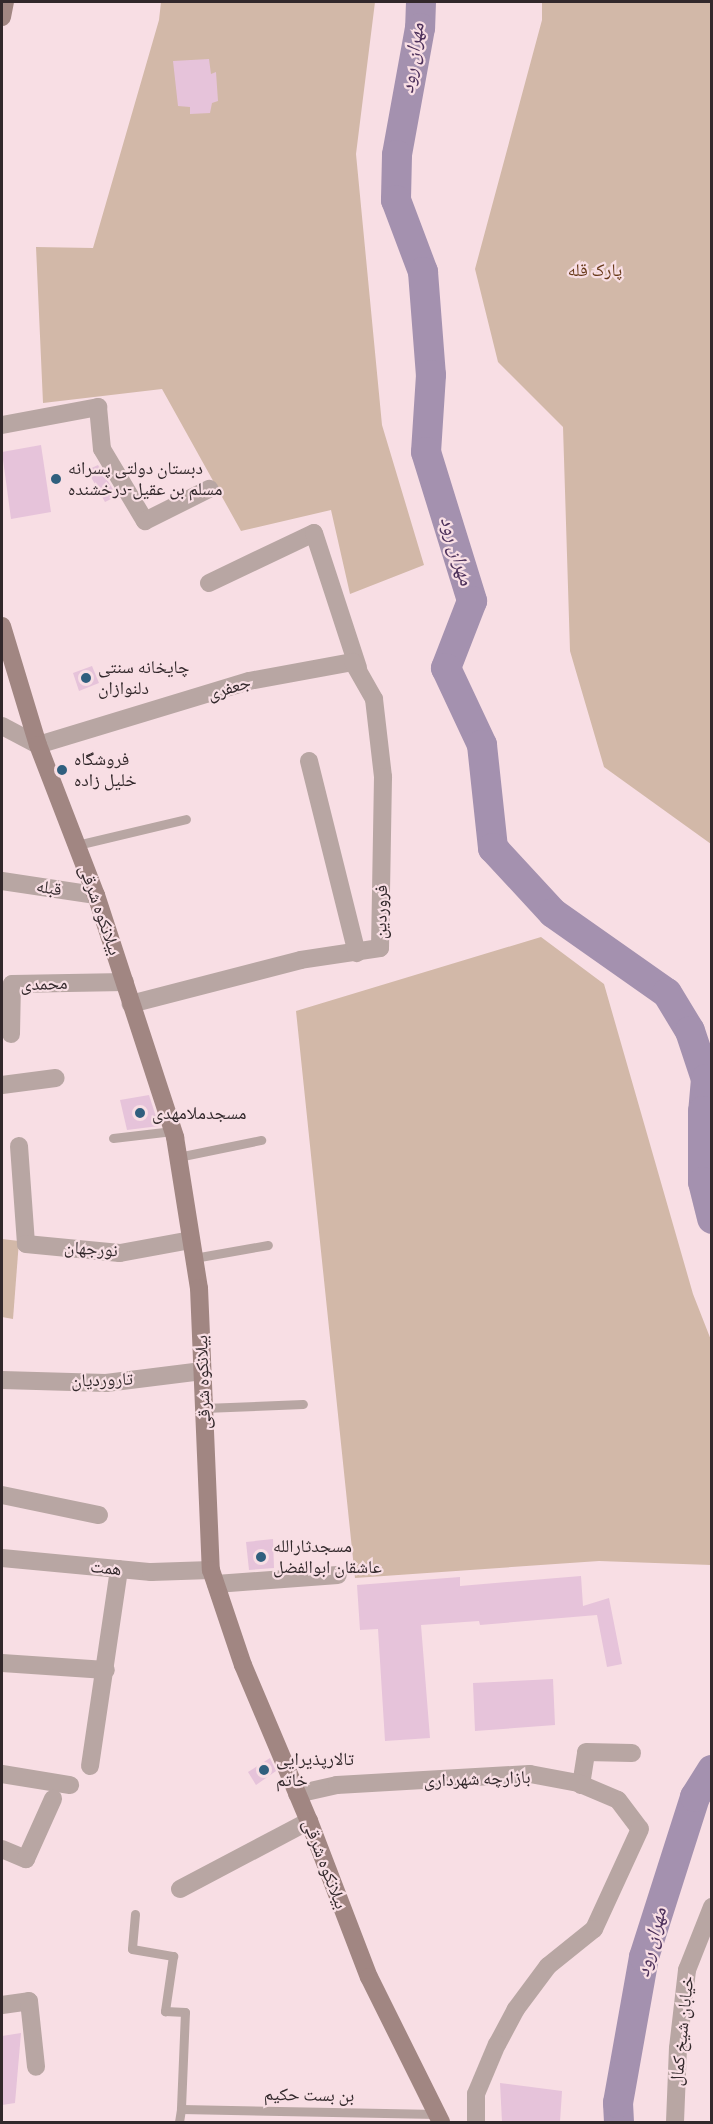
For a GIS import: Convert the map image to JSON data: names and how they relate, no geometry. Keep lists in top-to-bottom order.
{
  "streets": {
    "main road": ["بیلانکوه شرقی"],
    "street": [
      "جعفری",
      "قبله",
      "فروردین",
      "محمدی",
      "نورجهان",
      "تاروردیان",
      "همت",
      "بازارچه شهرداری",
      "خیابان شیخ کمال"
    ],
    "lane": ["بن بست حکیم"]
  },
  "crossings": [
    ["جعفری", "بیلانکوه شرقی"],
    ["جعفری", "فروردین"],
    ["قبله", "بیلانکوه شرقی"],
    ["بیلانکوه شرقی", "فروردین"],
    ["بیلانکوه شرقی", "محمدی"],
    ["بیلانکوه شرقی", "نورجهان"],
    ["بیلانکوه شرقی", "تاروردیان"],
    ["بیلانکوه شرقی", "همت"],
    ["بیلانکوه شرقی", "بازارچه شهرداری"],
    ["بیلانکوه شرقی", "بن بست حکیم"]
  ],
  "water": ["مهران رود"],
  "parks": ["پارک قله"],
  "places": [
    "دبستان دولتی پسرانه مسلم بن عقیل-درخشنده",
    "چایخانه سنتی دلنوازان",
    "فروشگاه خلیل زاده",
    "مسجدملامهدی",
    "مسجدثارالله عاشقان ابوالفضل",
    "تالارپذیرایی خاتم"
  ]
}
